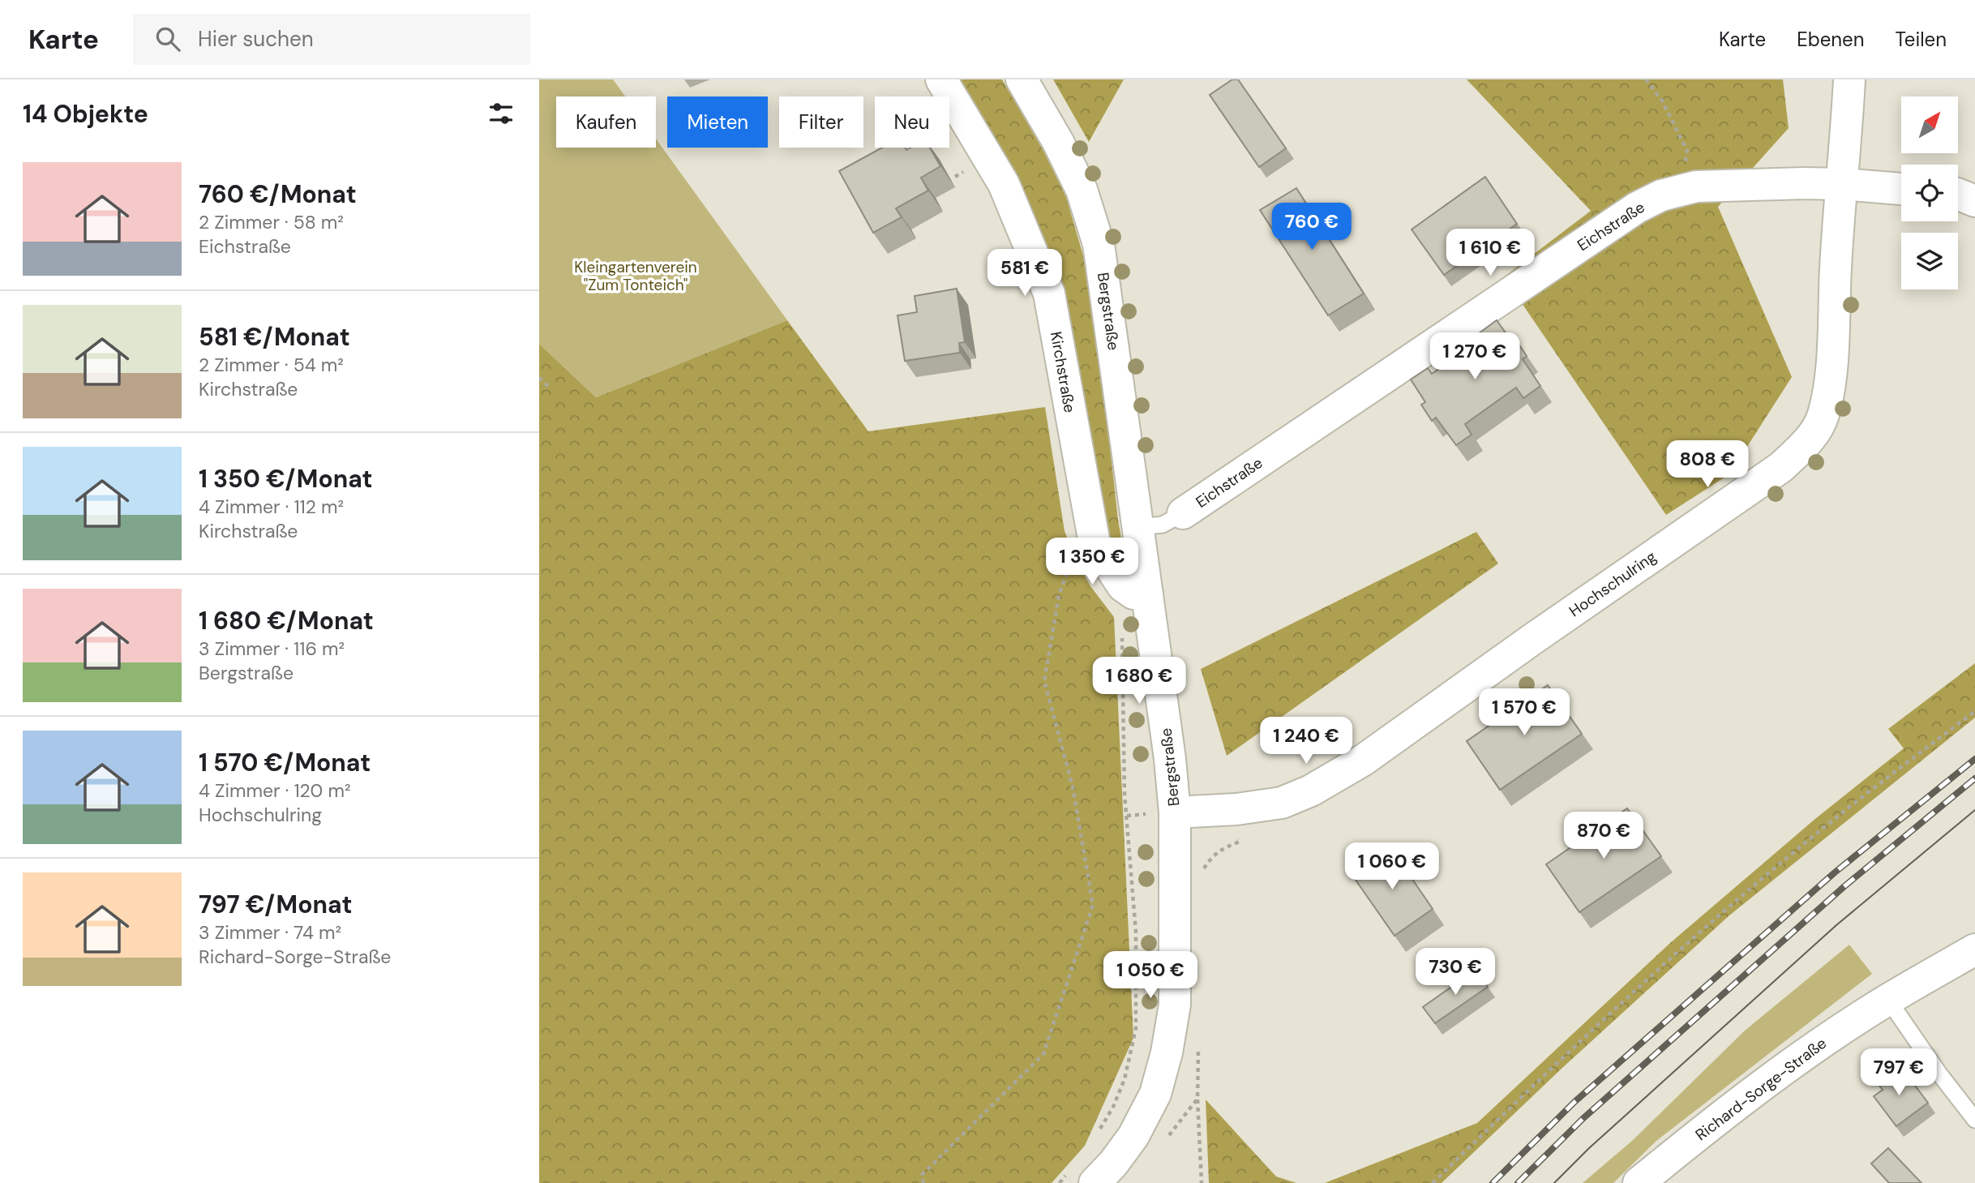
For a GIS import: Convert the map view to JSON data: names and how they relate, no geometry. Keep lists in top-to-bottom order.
{
  "streets": {
    "street": [
      "Eichstraße",
      "Bergstraße",
      "Kirchstraße",
      "Hochschulring",
      "Richard-Sorge-Straße"
    ]
  },
  "crossings": [
    ["Eichstraße", "Hochschulring"],
    ["Bergstraße", "Kirchstraße"],
    ["Bergstraße", "Hochschulring"]
  ],
  "parks": ["Kleingartenverein \"Zum Tonteich\""],
  "north": "top right",
  "page": {
    "header": "Karte",
    "search": "Hier suchen",
    "nav": ["Karte", "Ebenen", "Teilen"],
    "heading": "14 Objekte",
    "chip": [
      "Kaufen",
      "Mieten",
      "Filter",
      "Neu"
    ],
    "list": [
      {
        "name": "760 €/Monat",
        "note": "2 Zimmer · 58 m² · Eichstraße"
      },
      {
        "name": "581 €/Monat",
        "note": "2 Zimmer · 54 m² · Kirchstraße"
      },
      {
        "name": "1 350 €/Monat",
        "note": "4 Zimmer · 112 m² · Kirchstraße"
      },
      {
        "name": "1 680 €/Monat",
        "note": "3 Zimmer · 116 m² · Bergstraße"
      },
      {
        "name": "1 570 €/Monat",
        "note": "4 Zimmer · 120 m² · Hochschulring"
      },
      {
        "name": "797 €/Monat",
        "note": "3 Zimmer · 74 m² · Richard-Sorge-Straße"
      }
    ],
    "price": [
      "760 €",
      "1 610 €",
      "581 €",
      "1 270 €",
      "808 €",
      "1 350 €",
      "1 680 €",
      "1 570 €",
      "1 240 €",
      "870 €",
      "1 060 €",
      "730 €",
      "1 050 €",
      "797 €"
    ]
  }
}
